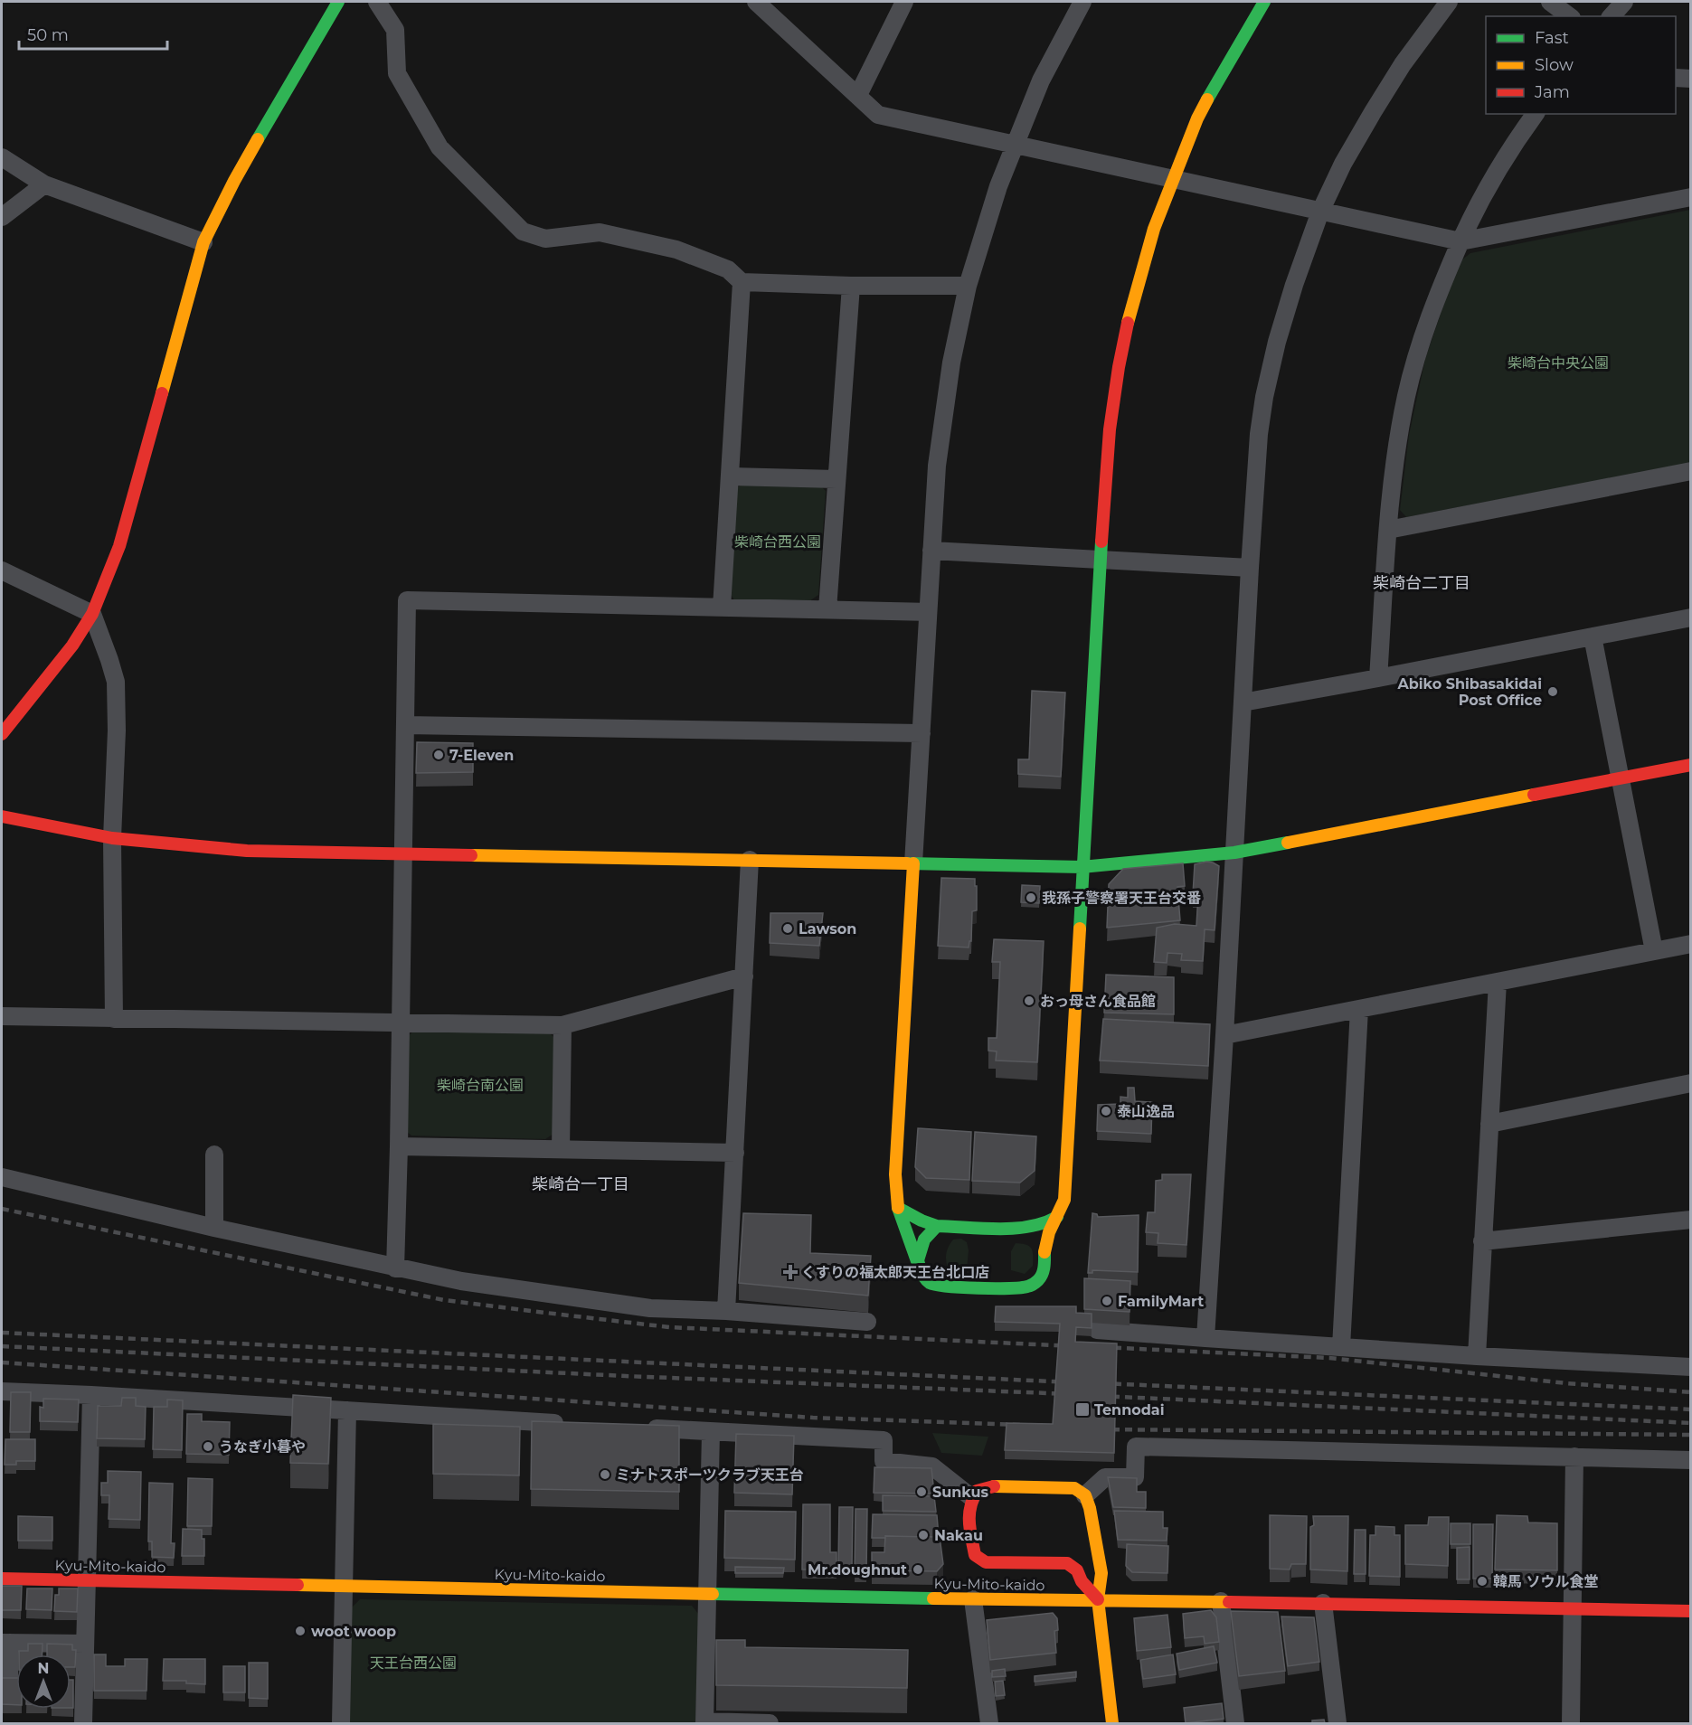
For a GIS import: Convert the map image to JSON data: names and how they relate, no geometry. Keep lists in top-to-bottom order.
{
  "streets": {
    "street": ["Kyu-Mito-kaido"]
  },
  "districts": ["柴崎台二丁目", "柴崎台一丁目"],
  "parks": [
    "柴崎台中央公園",
    "柴崎台西公園",
    "柴崎台南公園",
    "天王台西公園"
  ],
  "places": {
    "other": [
      "Abiko Shibasakidai Post Office",
      "7-Eleven",
      "我孫子警察署天王台交番",
      "Lawson",
      "おっ母さん食品館",
      "泰山逸品",
      "FamilyMart",
      "うなぎ小暮や",
      "ミナトスポーツクラブ天王台",
      "Sunkus",
      "Nakau",
      "Mr.doughnut",
      "韓馬 ソウル食堂",
      "woot woop"
    ],
    "health": ["くすりの福太郎天王台北口店"],
    "transit": ["Tennodai"]
  },
  "legend": ["Fast", "Slow", "Jam"],
  "scale_bar": "50 m",
  "north": "top"
}
